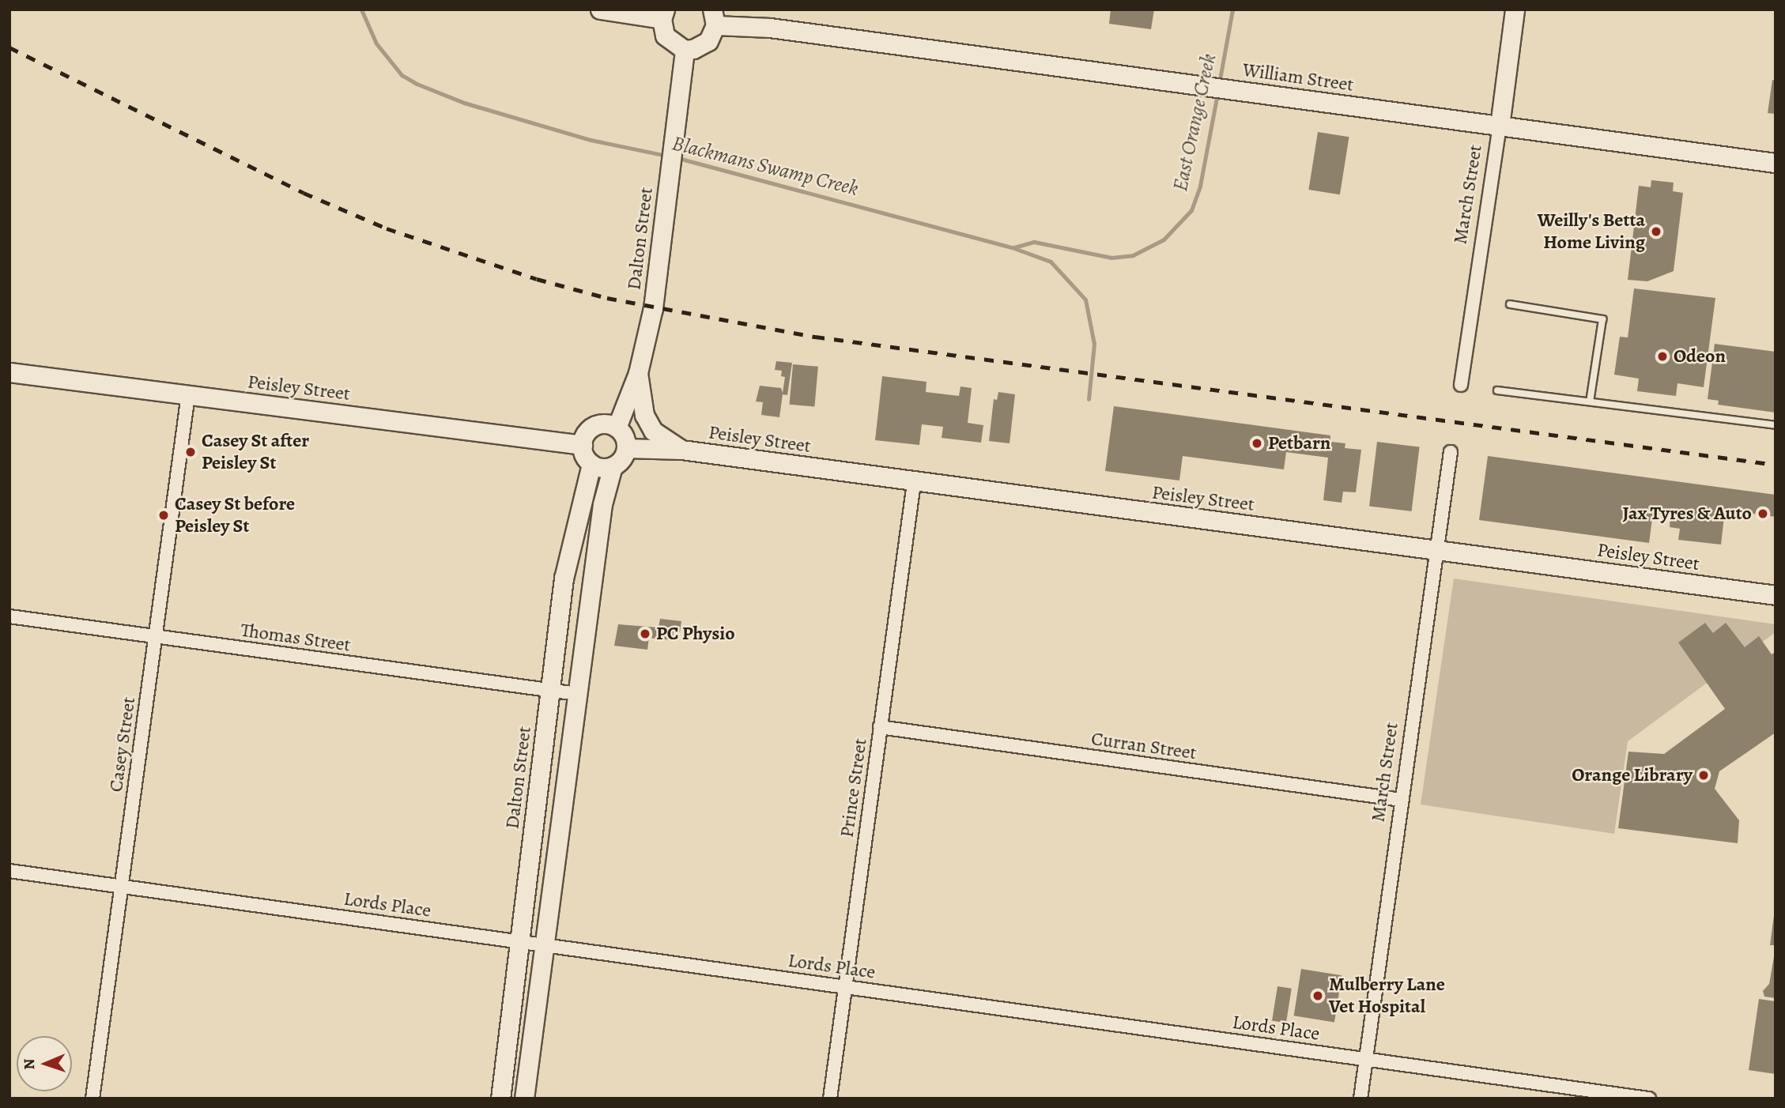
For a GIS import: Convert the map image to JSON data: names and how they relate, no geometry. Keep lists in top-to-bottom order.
{
  "streets": {
    "main road": [
      "William Street",
      "March Street",
      "Dalton Street",
      "Peisley Street"
    ],
    "street": [
      "Thomas Street",
      "Casey Street",
      "Curran Street",
      "Prince Street",
      "Lords Place"
    ]
  },
  "crossings": [
    ["William Street", "March Street"],
    ["March Street", "Peisley Street"],
    ["March Street", "Curran Street"],
    ["March Street", "Lords Place"],
    ["Dalton Street", "Peisley Street"],
    ["Dalton Street", "Thomas Street"],
    ["Dalton Street", "Lords Place"],
    ["Peisley Street", "Casey Street"],
    ["Peisley Street", "Prince Street"],
    ["Thomas Street", "Casey Street"],
    ["Casey Street", "Lords Place"],
    ["Curran Street", "Prince Street"],
    ["Prince Street", "Lords Place"]
  ],
  "water": ["East Orange Creek", "Blackmans Swamp Creek"],
  "places": [
    "Weilly's Betta Home Living",
    "Odeon",
    "Petbarn",
    "Casey St after Peisley St",
    "Jax Tyres & Auto",
    "Casey St before Peisley St",
    "PC Physio",
    "Orange Library",
    "Mulberry Lane Vet Hospital"
  ],
  "north": "left"
}
